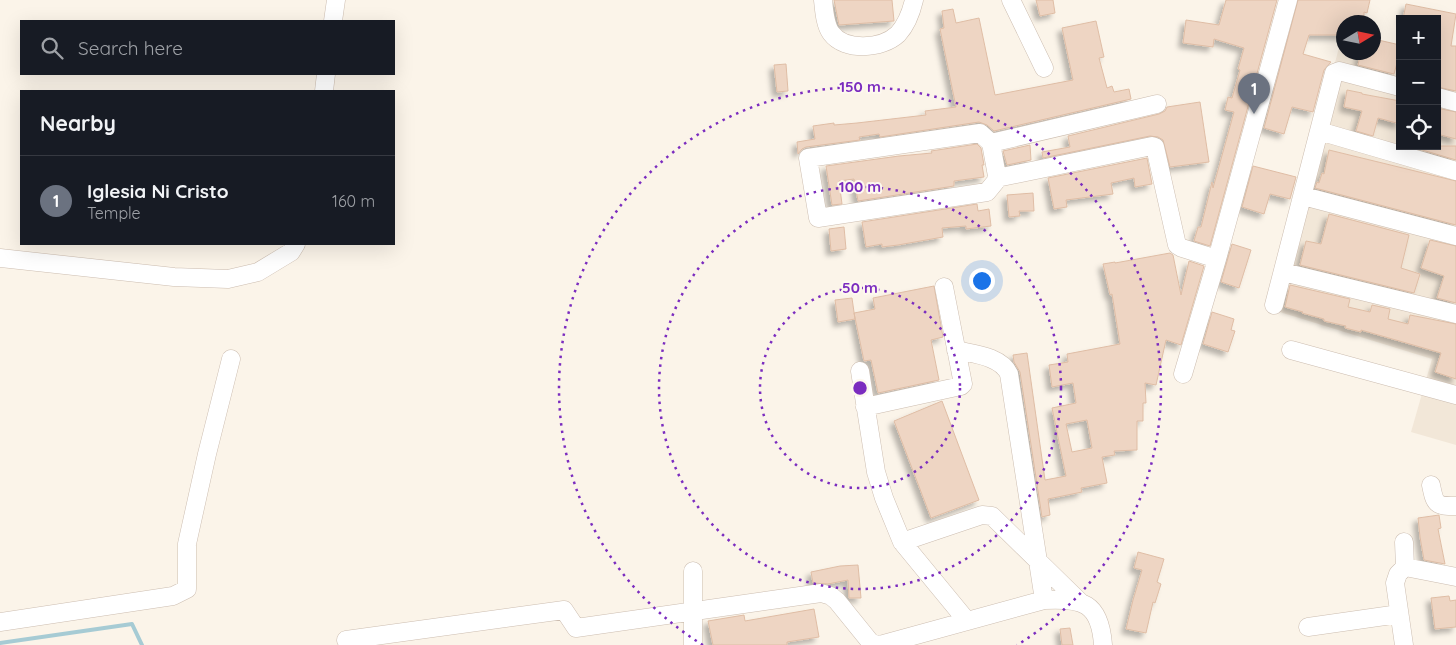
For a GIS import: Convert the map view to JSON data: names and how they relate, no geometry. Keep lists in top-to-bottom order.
{
  "north": "right",
  "page": {
    "map_buttons": ["+", "−"],
    "search": "Search here",
    "pins": "1",
    "heading": "Nearby",
    "list": [
      {
        "mark": "1",
        "name": "Iglesia Ni Cristo",
        "note": "Temple",
        "value": "160 m"
      }
    ]
  },
  "rings": ["150 m", "100 m", "50 m"]
}
